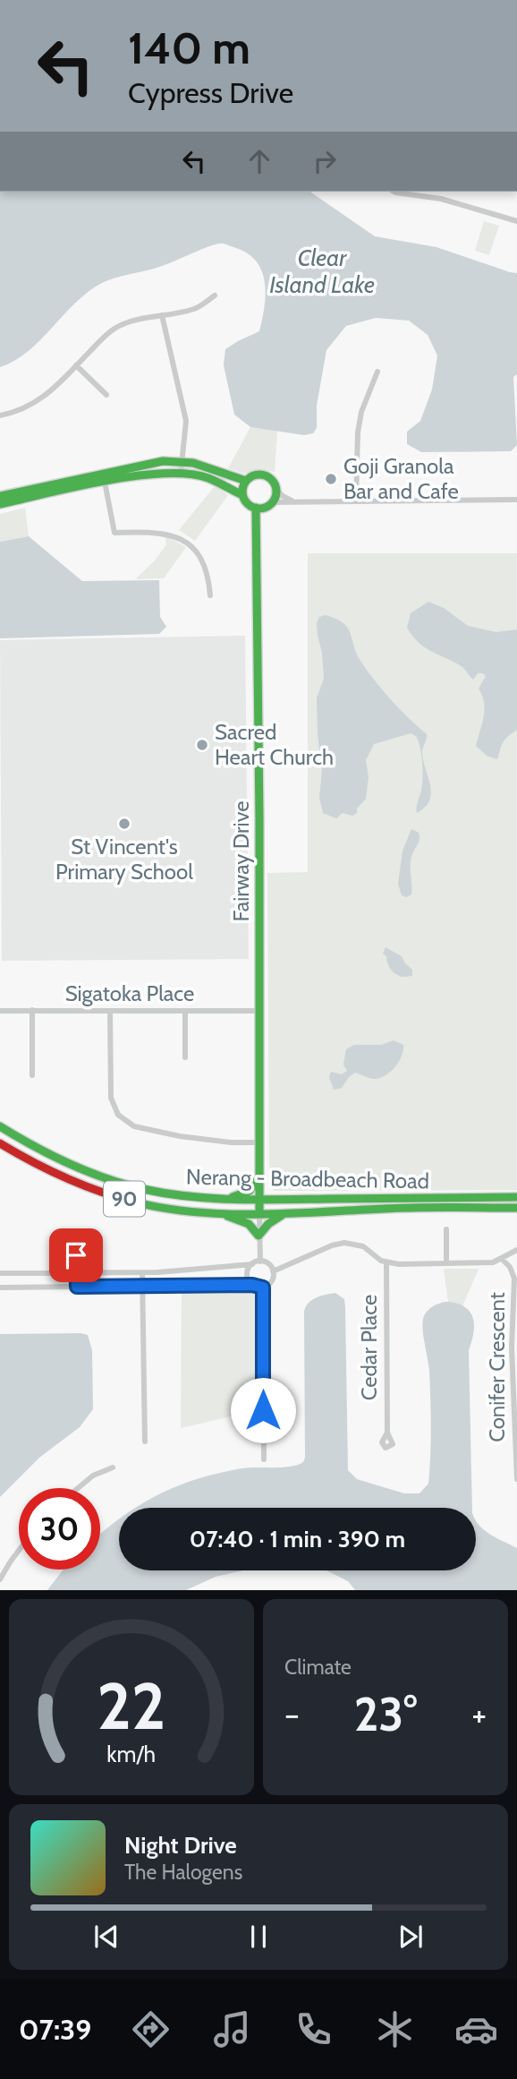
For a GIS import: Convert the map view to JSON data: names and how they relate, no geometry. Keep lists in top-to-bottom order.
{
  "streets": {
    "street": [
      "Fairway Drive",
      "Sigatoka Place",
      "Nerang - Broadbeach Road",
      "90",
      "Cedar Place",
      "Conifer Crescent"
    ]
  },
  "crossings": [
    ["Fairway Drive", "Sigatoka Place"],
    ["Fairway Drive", "Nerang - Broadbeach Road"]
  ],
  "water": ["Clear Island Lake"],
  "places": ["Goji Granola Bar and Cafe", "Sacred Heart Church", "St Vincent's Primary School"],
  "page": {
    "turn": ["140 m", "Cypress Drive"],
    "limit": "30",
    "trip": "07:40 · 1 min · 390 m",
    "tile": "Climate",
    "heat": ["−", "23°", "+"],
    "song": ["Night Drive", "The Halogens"],
    "tabs": "07:39",
    "gauge": ["22", "km/h"]
  }
}
